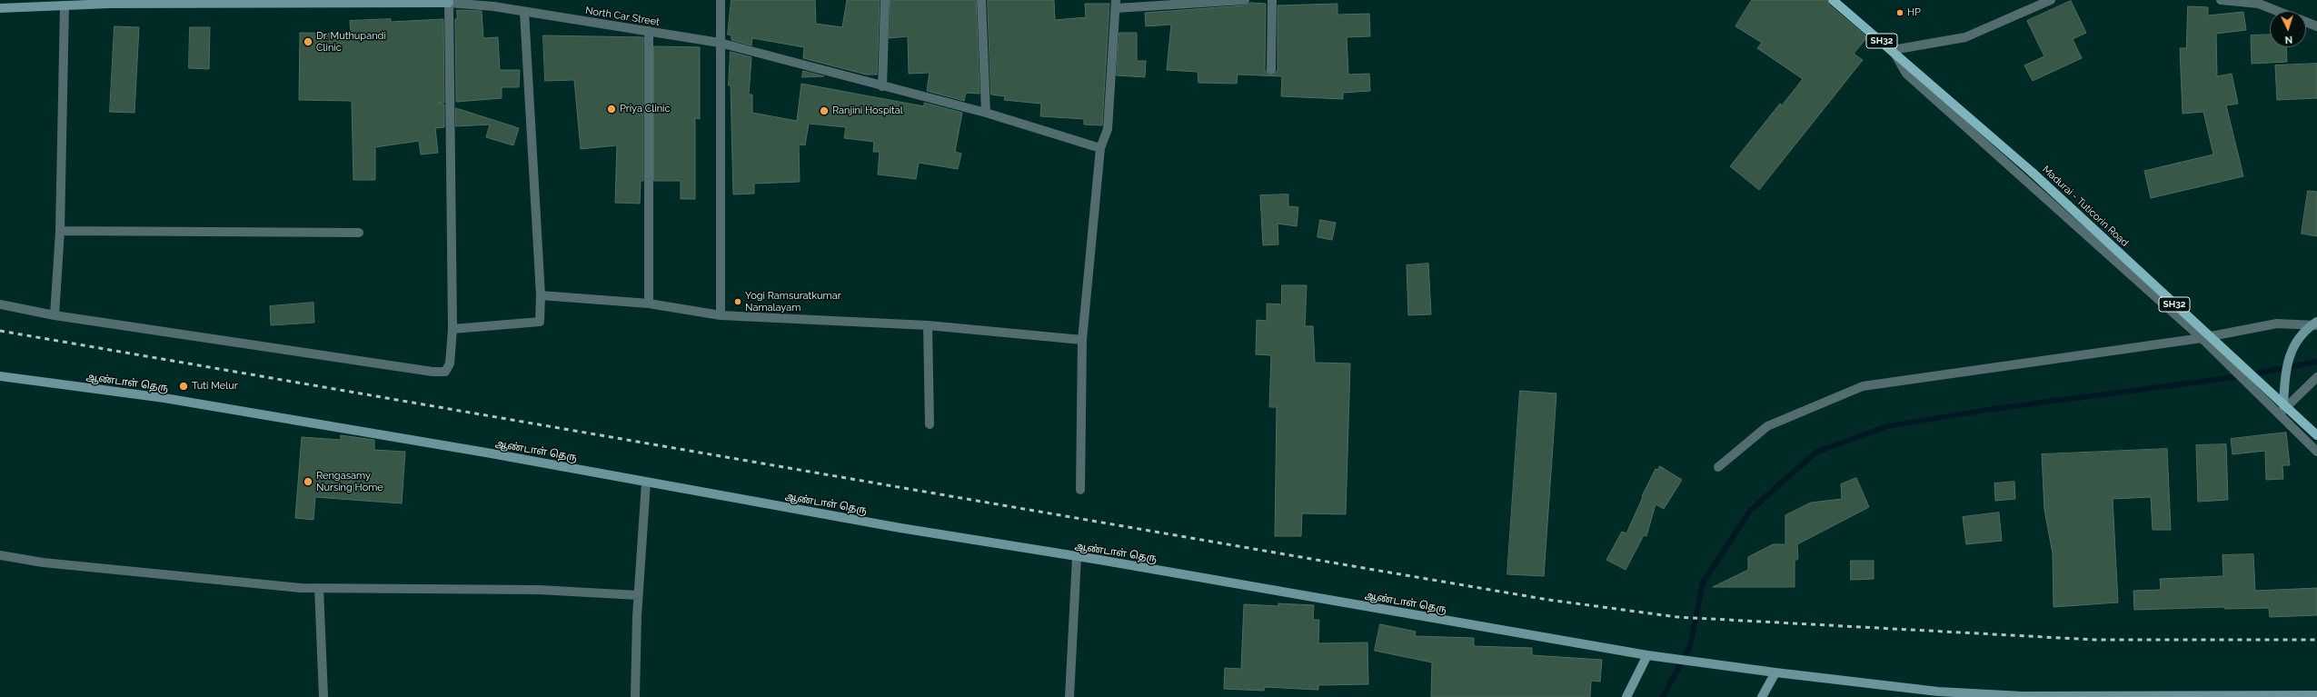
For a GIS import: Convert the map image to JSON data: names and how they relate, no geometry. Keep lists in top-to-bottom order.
{
  "streets": {
    "main road": ["SH32", "Madurai - Tuticorin Road"],
    "street": ["North Car Street", "ஆண்டாள் தெரு"]
  },
  "places": [
    "HP",
    "Dr. Muthupandi Clinic",
    "Priya Clinic",
    "Ranjini Hospital",
    "Yogi Ramsuratkumar Namalayam",
    "Tuti Melur",
    "Rengasamy Nursing Home"
  ],
  "north": "bottom"
}
